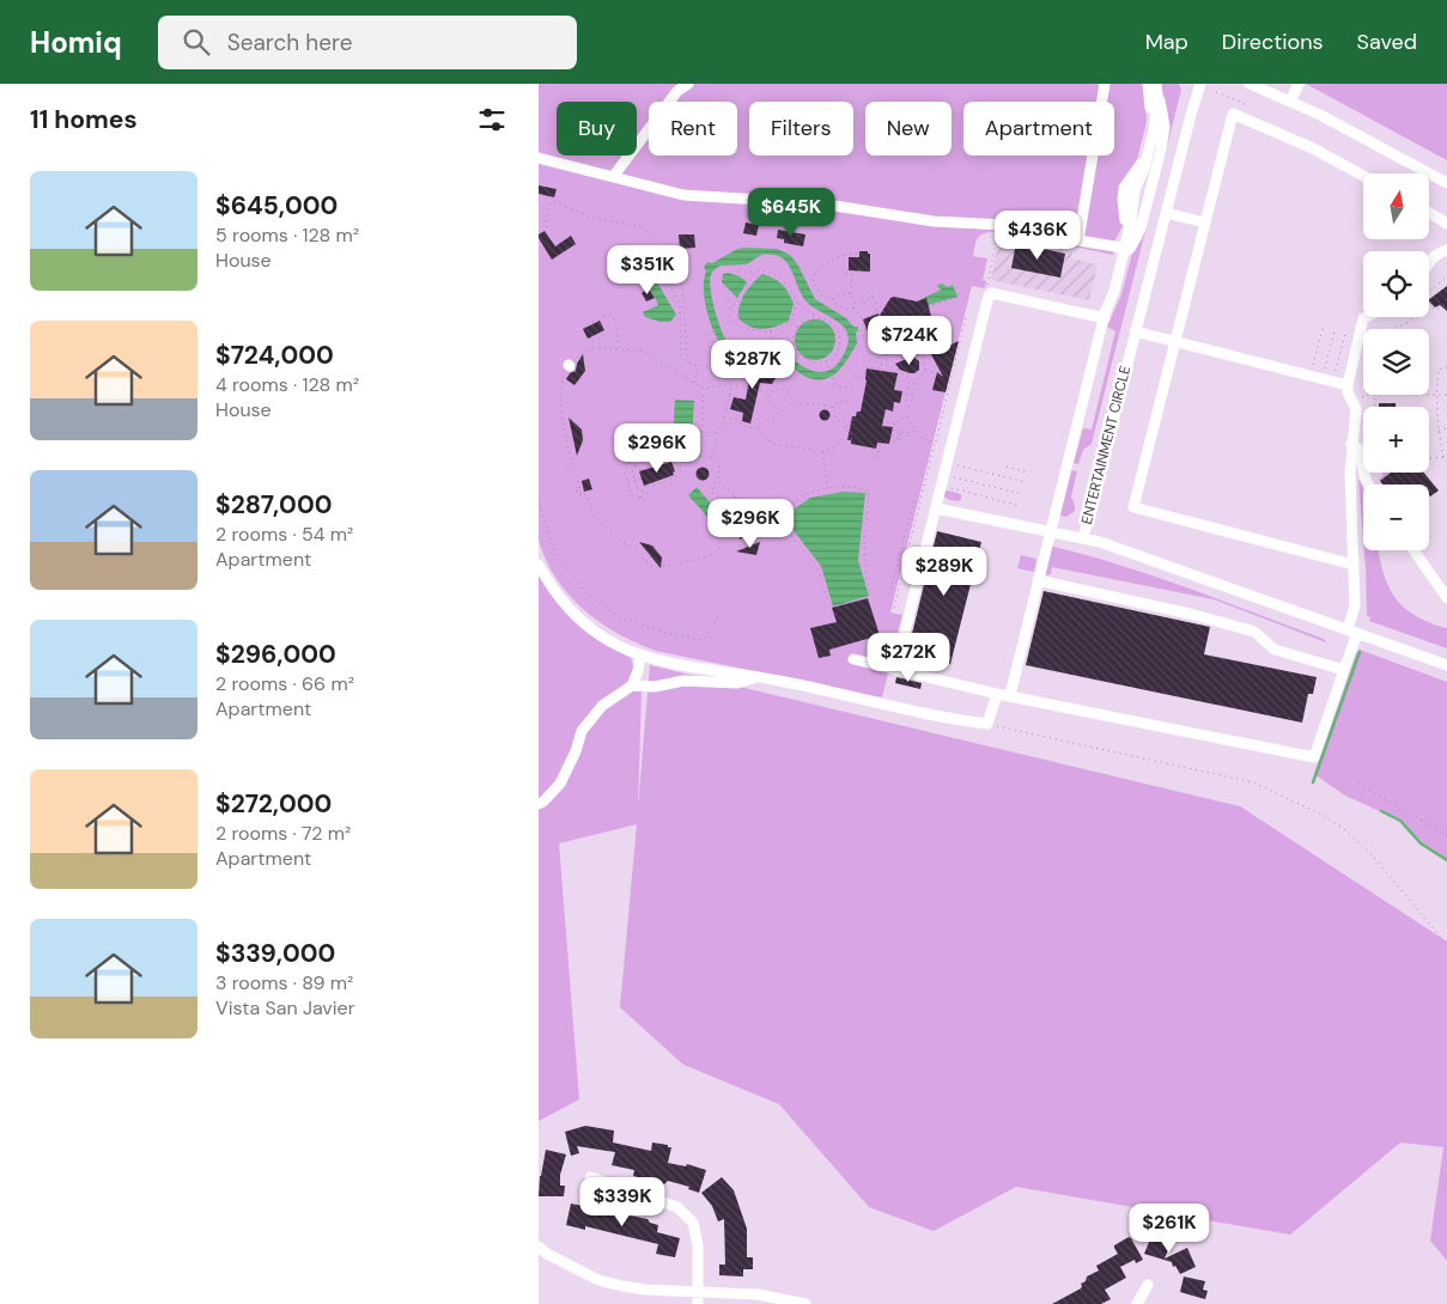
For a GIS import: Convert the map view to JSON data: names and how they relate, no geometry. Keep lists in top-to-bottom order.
{
  "streets": {
    "street": ["ENTERTAINMENT CIRCLE"]
  },
  "north": "top",
  "page": {
    "header": "Homiq",
    "search": "Search here",
    "nav": ["Map", "Directions", "Saved"],
    "heading": "11 homes",
    "chip": [
      "Buy",
      "Rent",
      "Filters",
      "New",
      "Apartment"
    ],
    "list": [
      {
        "name": "$645,000",
        "note": "5 rooms · 128 m² · House"
      },
      {
        "name": "$724,000",
        "note": "4 rooms · 128 m² · House"
      },
      {
        "name": "$287,000",
        "note": "2 rooms · 54 m² · Apartment"
      },
      {
        "name": "$296,000",
        "note": "2 rooms · 66 m² · Apartment"
      },
      {
        "name": "$272,000",
        "note": "2 rooms · 72 m² · Apartment"
      },
      {
        "name": "$339,000",
        "note": "3 rooms · 89 m² · Vista San Javier"
      }
    ],
    "map_buttons": ["+", "−"],
    "price": [
      "$645K",
      "$436K",
      "$351K",
      "$724K",
      "$287K",
      "$296K",
      "$296K",
      "$289K",
      "$272K",
      "$339K",
      "$261K"
    ]
  }
}
